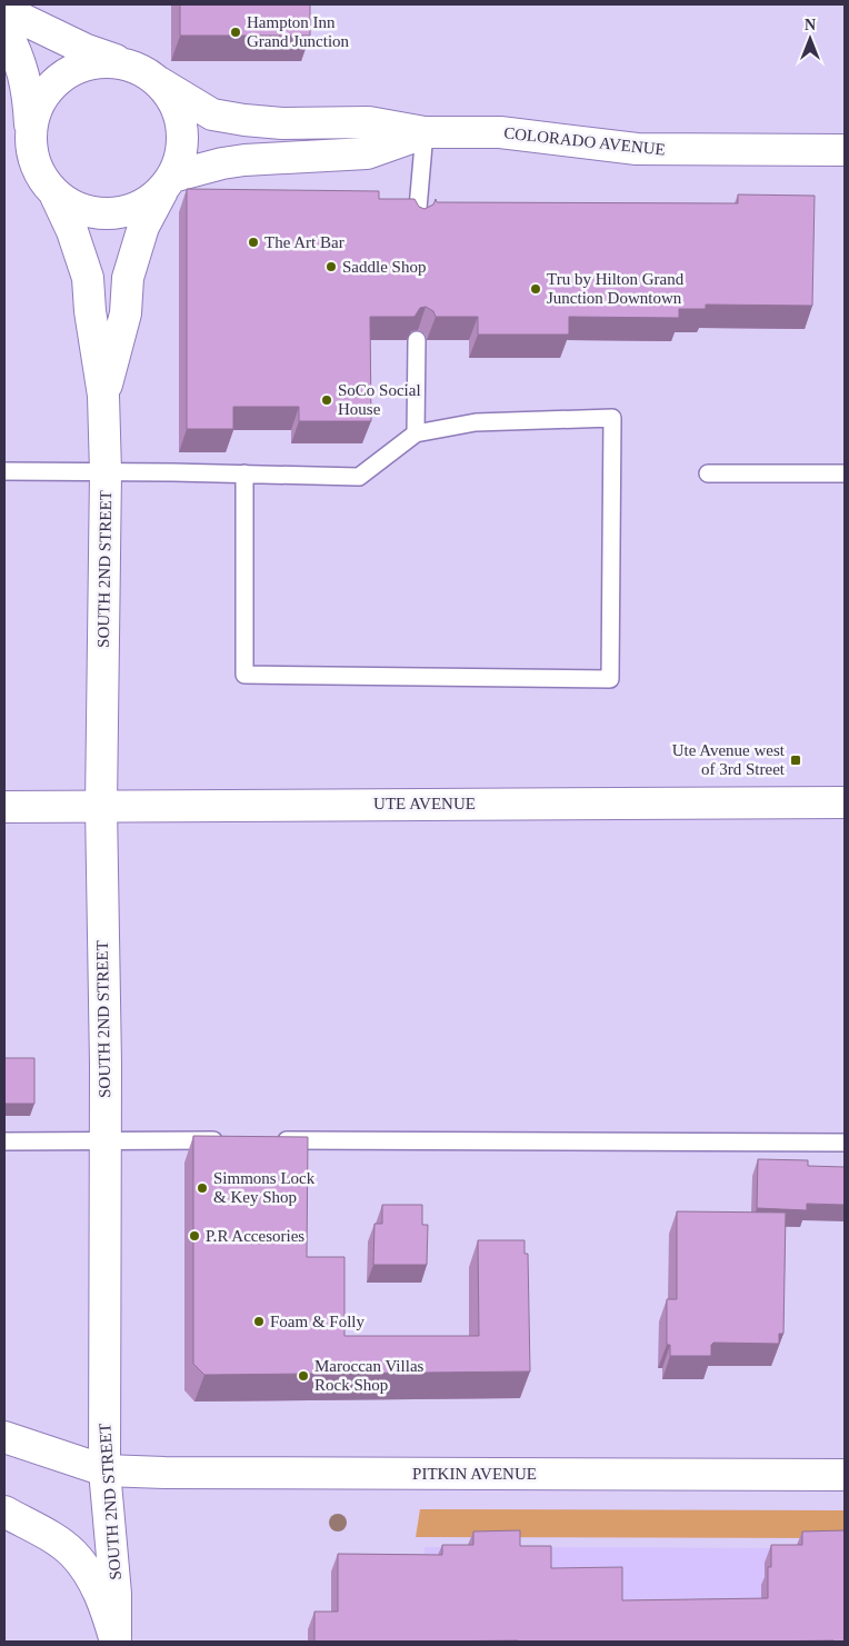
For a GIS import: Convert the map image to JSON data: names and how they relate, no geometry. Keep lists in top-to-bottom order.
{
  "streets": {
    "main road": [
      "COLORADO AVENUE",
      "SOUTH 2ND STREET",
      "UTE AVENUE",
      "PITKIN AVENUE"
    ]
  },
  "crossings": [
    ["COLORADO AVENUE", "SOUTH 2ND STREET"],
    ["SOUTH 2ND STREET", "UTE AVENUE"],
    ["SOUTH 2ND STREET", "PITKIN AVENUE"]
  ],
  "places": {
    "other": [
      "Hampton Inn Grand Junction",
      "The Art Bar",
      "Saddle Shop",
      "Tru by Hilton Grand Junction Downtown",
      "SoCo Social House",
      "Simmons Lock & Key Shop",
      "P.R Accesories",
      "Foam & Folly",
      "Maroccan Villas Rock Shop"
    ],
    "transit": ["Ute Avenue west of 3rd Street"]
  },
  "north": "top"
}
